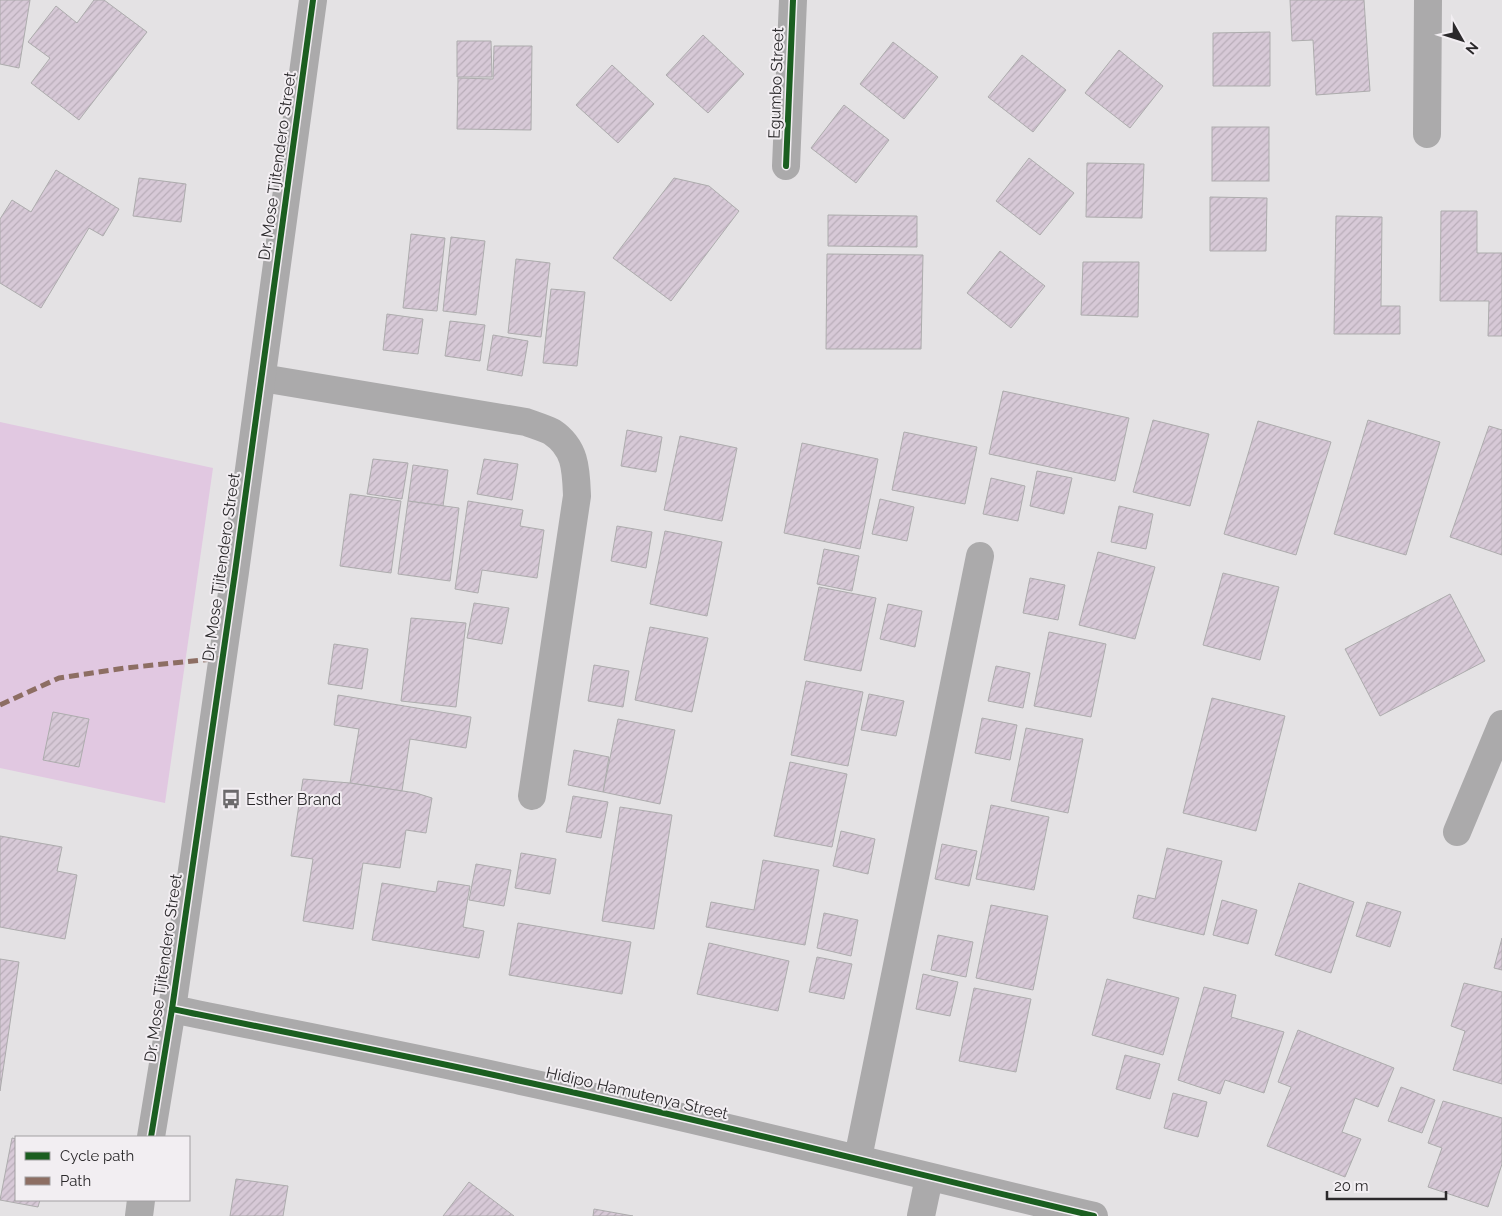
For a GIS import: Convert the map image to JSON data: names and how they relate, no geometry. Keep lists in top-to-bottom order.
{
  "streets": {
    "street": ["Egumbo Street", "Dr. Mose Tjitendero Street", "Hidipo Hamutenya Street"]
  },
  "crossings": [
    ["Dr. Mose Tjitendero Street", "Hidipo Hamutenya Street"]
  ],
  "places": {
    "bus stop": ["Esther Brand"]
  },
  "legend": ["Cycle path", "Path"],
  "scale_bar": "20 m",
  "north": "bottom right"
}
